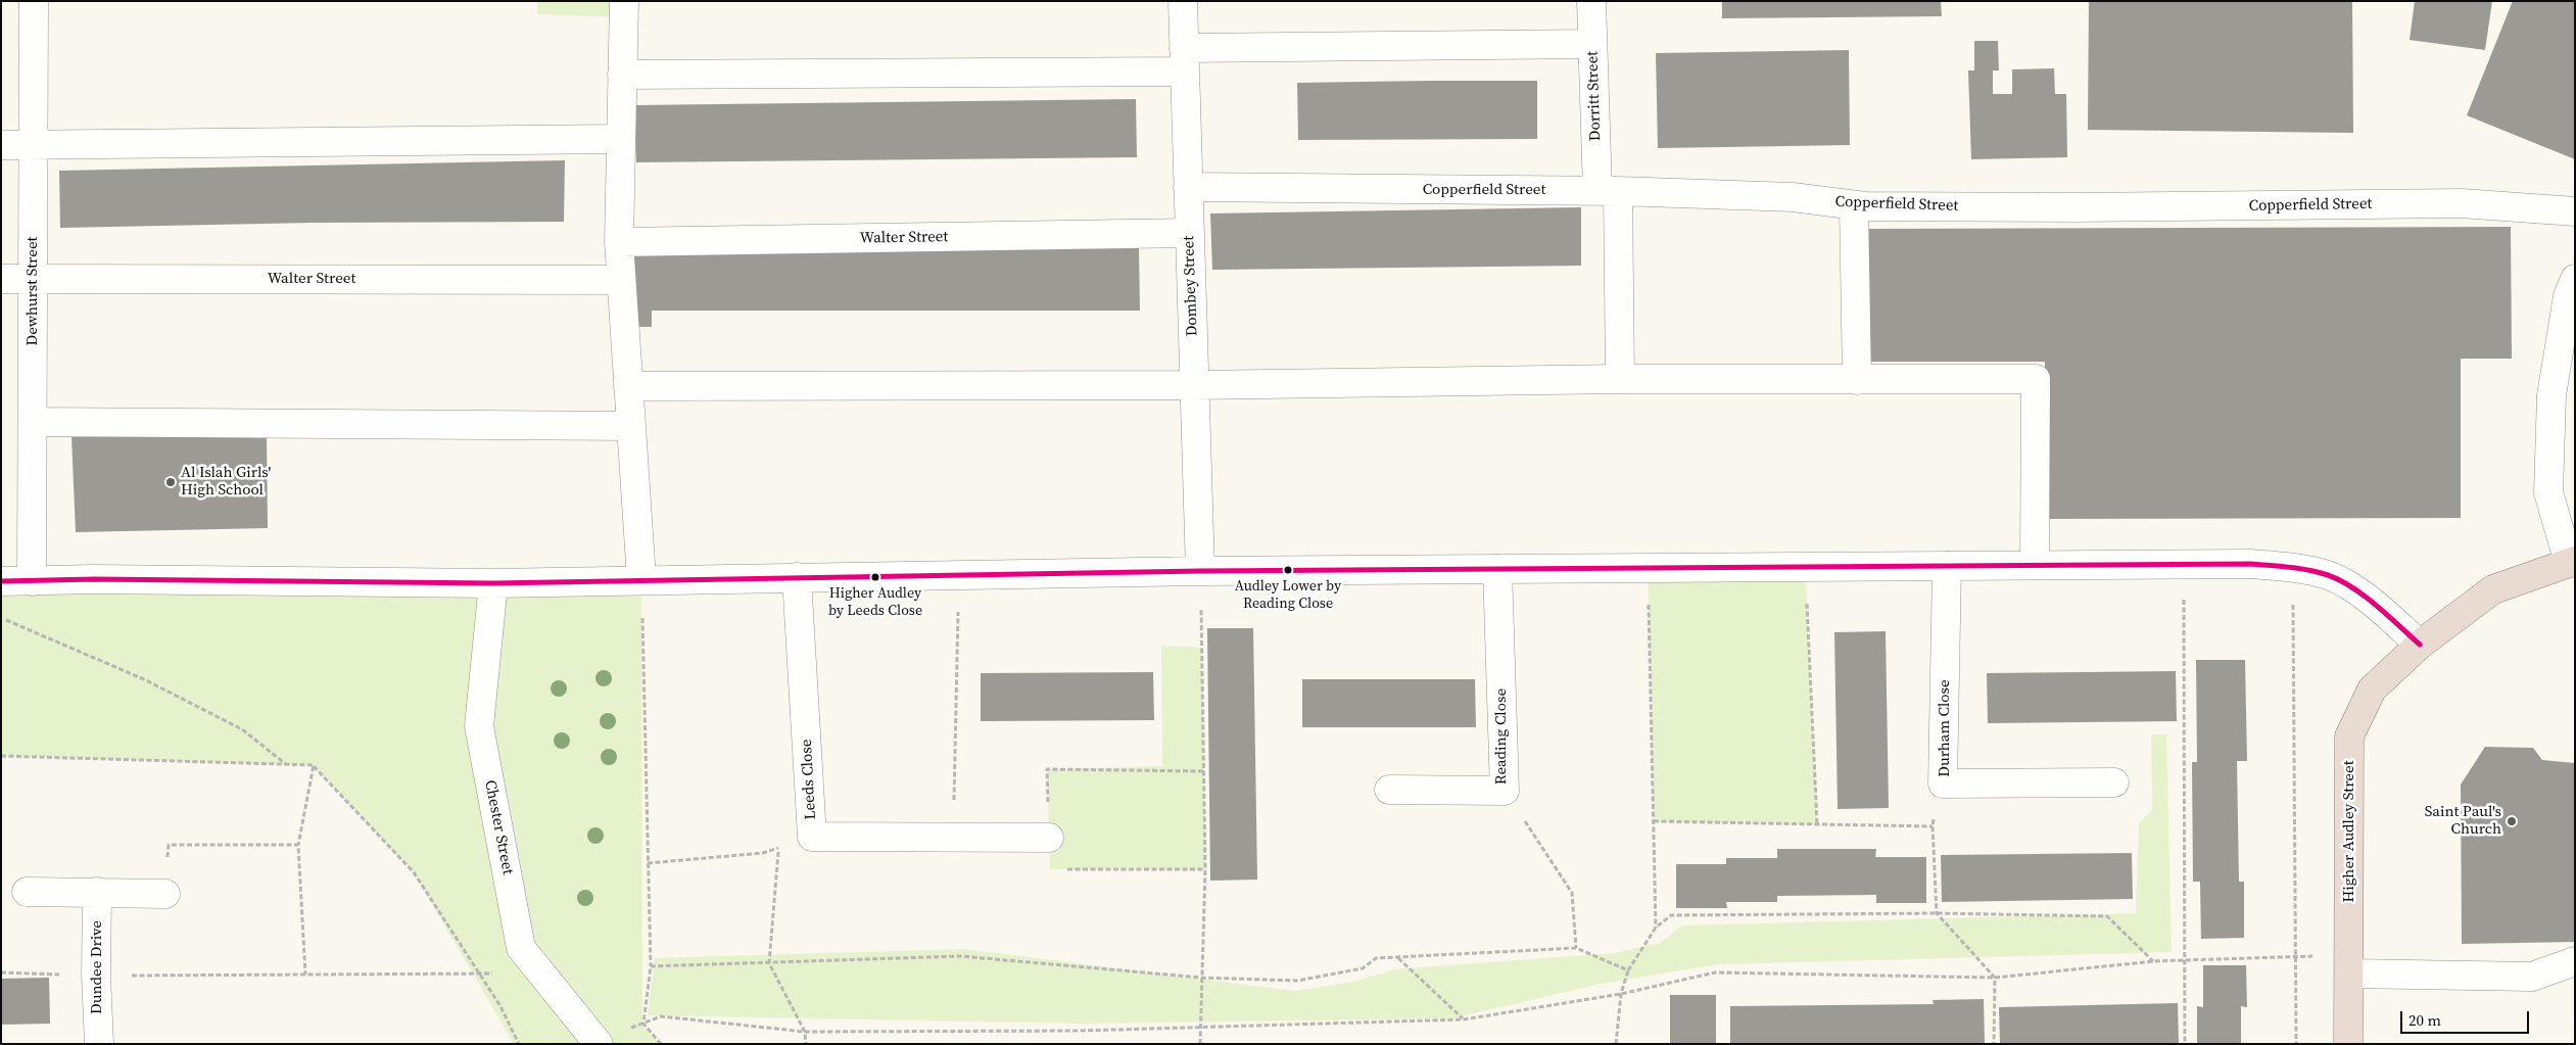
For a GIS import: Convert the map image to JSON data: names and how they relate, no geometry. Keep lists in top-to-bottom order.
{
  "streets": {
    "highway": ["Higher Audley Street"],
    "street": [
      "Dorritt Street",
      "Copperfield Street",
      "Walter Street",
      "Dombey Street",
      "Dewhurst Street",
      "Durham Close",
      "Reading Close",
      "Leeds Close",
      "Chester Street",
      "Dundee Drive"
    ]
  },
  "crossings": [
    ["Dorritt Street", "Copperfield Street"],
    ["Copperfield Street", "Dombey Street"],
    ["Walter Street", "Dombey Street"],
    ["Walter Street", "Dewhurst Street"]
  ],
  "places": [
    "Al Islah Girls' High School",
    "Audley Lower by Reading Close",
    "Higher Audley by Leeds Close",
    "Saint Paul's Church"
  ],
  "scale_bar": "20 m"
}
